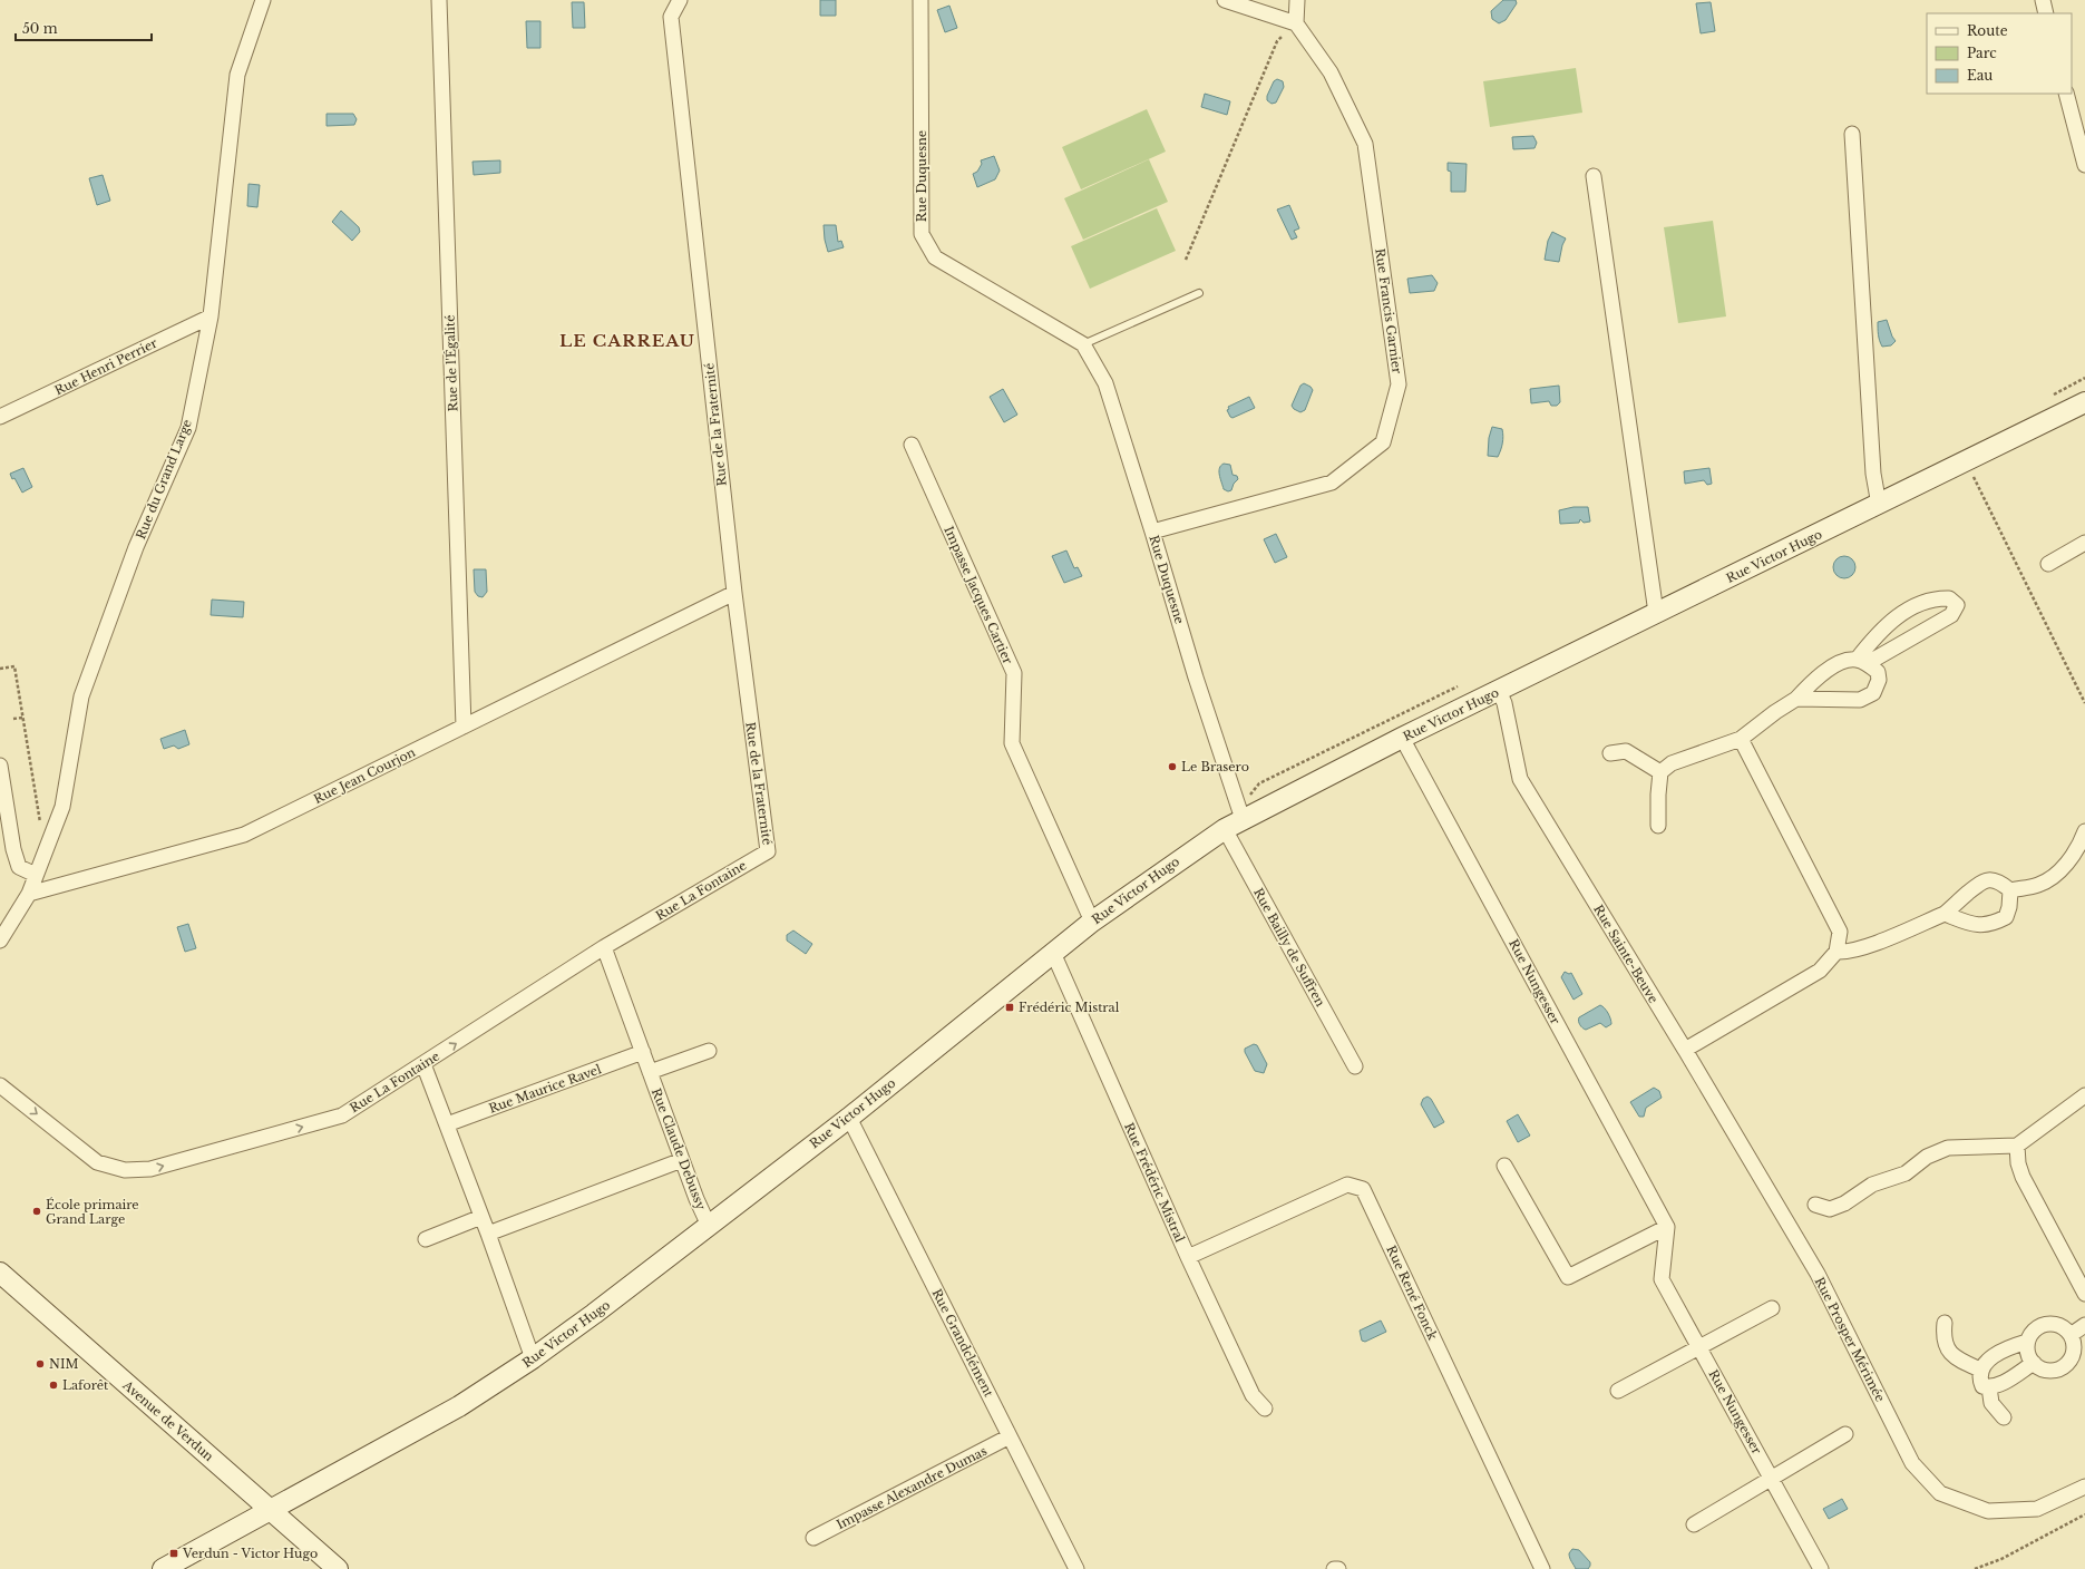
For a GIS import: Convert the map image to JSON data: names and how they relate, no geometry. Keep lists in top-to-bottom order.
{
  "streets": {
    "street": [
      "Rue Duquesne",
      "Rue Francis Garnier",
      "Rue de l'Égalité",
      "Rue Henri Perrier",
      "Rue de la Fraternité",
      "Rue du Grand Large",
      "Rue Victor Hugo",
      "Impasse Jacques Cartier",
      "Rue Jean Courjon",
      "Rue La Fontaine",
      "Rue Bailly de Suffren",
      "Rue Sainte-Beuve",
      "Rue Nungesser",
      "Rue Maurice Ravel",
      "Rue Claude Debussy",
      "Rue Frédéric Mistral",
      "Rue René Fonck",
      "Rue Prosper Mérimée",
      "Rue Grandclément",
      "Avenue de Verdun",
      "Impasse Alexandre Dumas"
    ]
  },
  "crossings": [
    ["Rue Duquesne", "Rue Francis Garnier"],
    ["Rue Duquesne", "Rue Victor Hugo"],
    ["Rue de l'Égalité", "Rue Jean Courjon"],
    ["Rue Henri Perrier", "Rue du Grand Large"],
    ["Rue de la Fraternité", "Rue Jean Courjon"],
    ["Rue de la Fraternité", "Rue La Fontaine"],
    ["Rue du Grand Large", "Rue Jean Courjon"],
    ["Rue Victor Hugo", "Impasse Jacques Cartier"],
    ["Rue Victor Hugo", "Rue Bailly de Suffren"],
    ["Rue Victor Hugo", "Rue Sainte-Beuve"],
    ["Rue Victor Hugo", "Rue Nungesser"],
    ["Rue Victor Hugo", "Rue Claude Debussy"],
    ["Rue Victor Hugo", "Rue Frédéric Mistral"],
    ["Rue Victor Hugo", "Rue Grandclément"],
    ["Rue Victor Hugo", "Avenue de Verdun"],
    ["Rue La Fontaine", "Rue Claude Debussy"],
    ["Rue Sainte-Beuve", "Rue Prosper Mérimée"],
    ["Rue Maurice Ravel", "Rue Claude Debussy"],
    ["Rue Frédéric Mistral", "Rue René Fonck"],
    ["Rue Grandclément", "Impasse Alexandre Dumas"]
  ],
  "one_way": ["Rue La Fontaine"],
  "districts": ["LE CARREAU"],
  "places": {
    "other": [
      "Le Brasero",
      "École primaire Grand Large",
      "NIM",
      "Laforêt"
    ],
    "transit": ["Frédéric Mistral", "Verdun - Victor Hugo"]
  },
  "legend": ["Route", "Parc", "Eau"],
  "scale_bar": "50 m"
}
